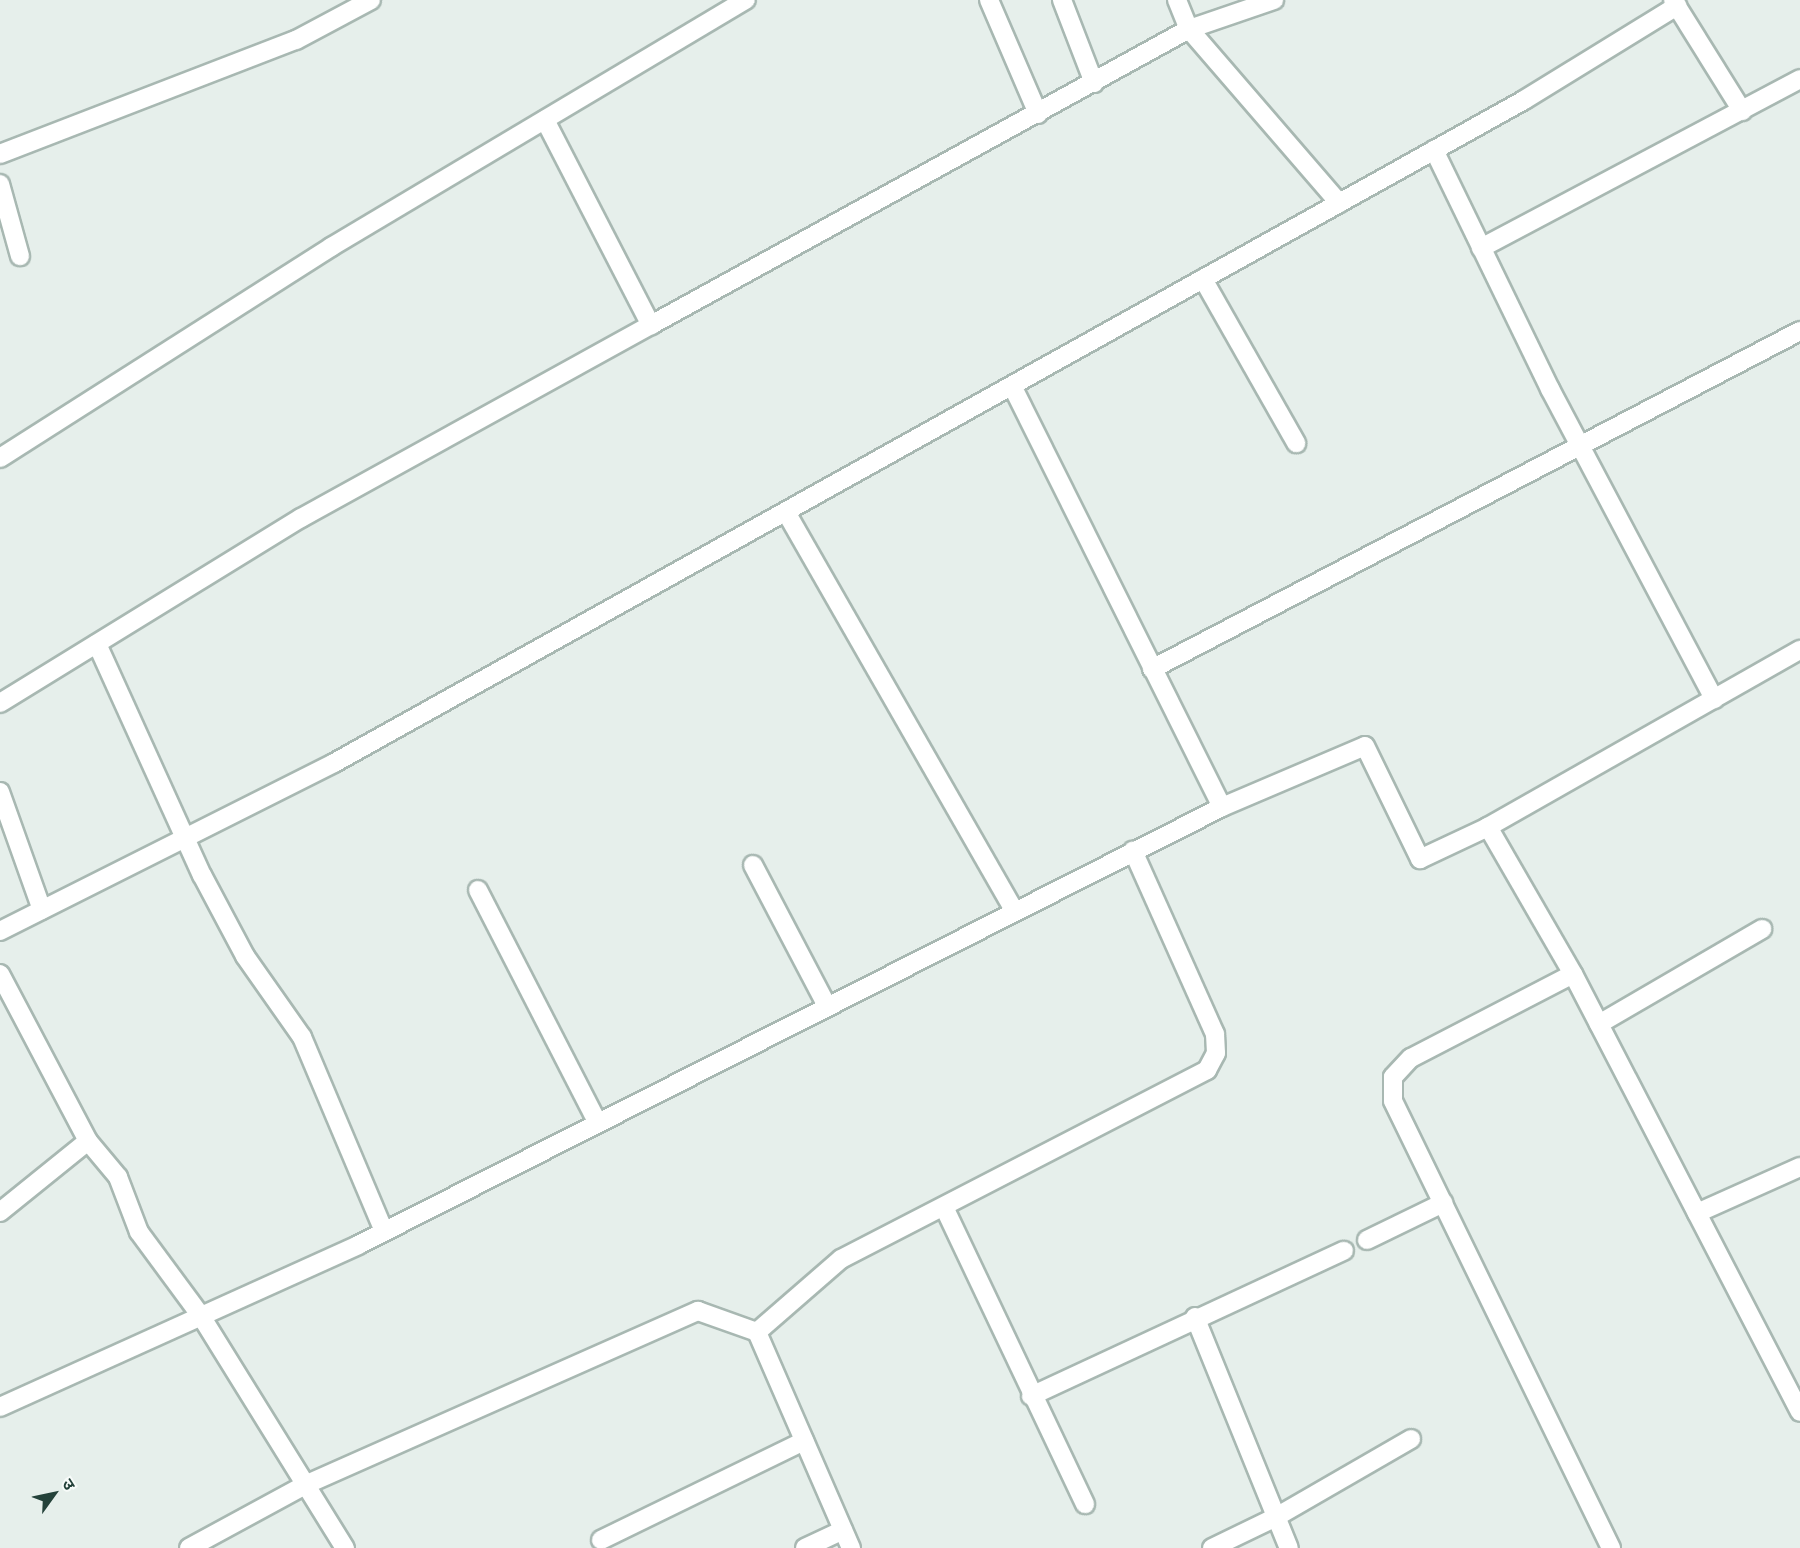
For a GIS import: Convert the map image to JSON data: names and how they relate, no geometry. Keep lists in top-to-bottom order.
{
  "north": "top right"
}
